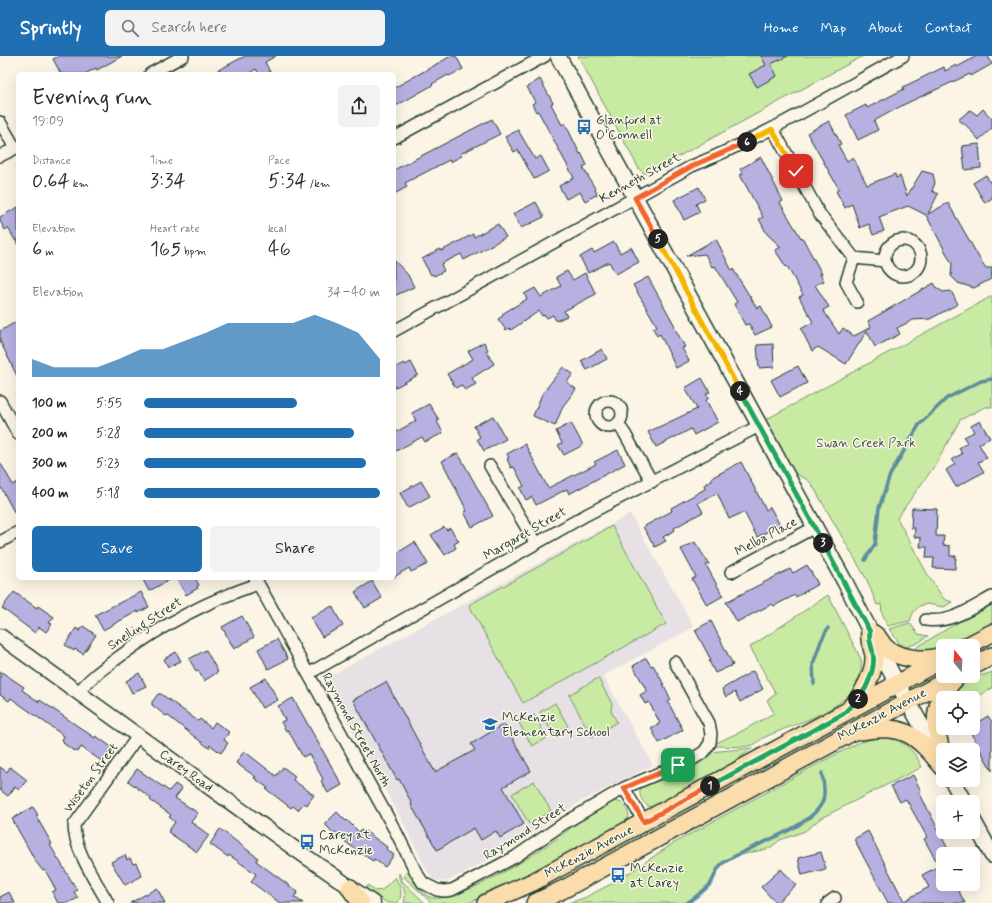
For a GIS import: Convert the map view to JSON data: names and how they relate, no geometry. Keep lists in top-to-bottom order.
{
  "streets": {
    "main road": ["McKenzie Avenue"],
    "street": [
      "Kenneth Street",
      "Margaret Street",
      "Melba Place",
      "Snelling Street",
      "Raymond Street North",
      "Carey Road",
      "Wiseton Street",
      "Raymond Street"
    ]
  },
  "crossings": [
    ["Margaret Street", "Raymond Street North"],
    ["Snelling Street", "Raymond Street North"],
    ["Snelling Street", "Carey Road"],
    ["Raymond Street North", "Raymond Street"],
    ["Carey Road", "Wiseton Street"]
  ],
  "parks": ["Swan Creek Park"],
  "places": {
    "bus stop": ["Glanford at O'Connell", "Carey at McKenzie", "McKenzie at Carey"],
    "school or university": ["McKenzie Elementary School"]
  },
  "north": "top",
  "page": {
    "header": "Sprintly",
    "search": "Search here",
    "nav": [
      "Home",
      "Map",
      "About",
      "Contact"
    ],
    "heading": ["Evening run", "19:09"],
    "pins": [
      "6",
      "5",
      "4",
      "3",
      "2",
      "1"
    ],
    "stats": [
      ["Distance", "0.64 km"],
      ["Time", "3:34"],
      ["Pace", "5:34 /km"],
      ["Elevation", "6 m"],
      ["Heart rate", "165 bpm"],
      ["kcal", "46"]
    ],
    "chart": ["Elevation", "34–40 m"],
    "list": [
      {
        "name": "100 m",
        "note": "5:55"
      },
      {
        "name": "200 m",
        "note": "5:28"
      },
      {
        "name": "300 m",
        "note": "5:23"
      },
      {
        "name": "400 m",
        "note": "5:18"
      }
    ],
    "buttons": ["Save", "Share"],
    "map_buttons": ["+", "−"]
  }
}
